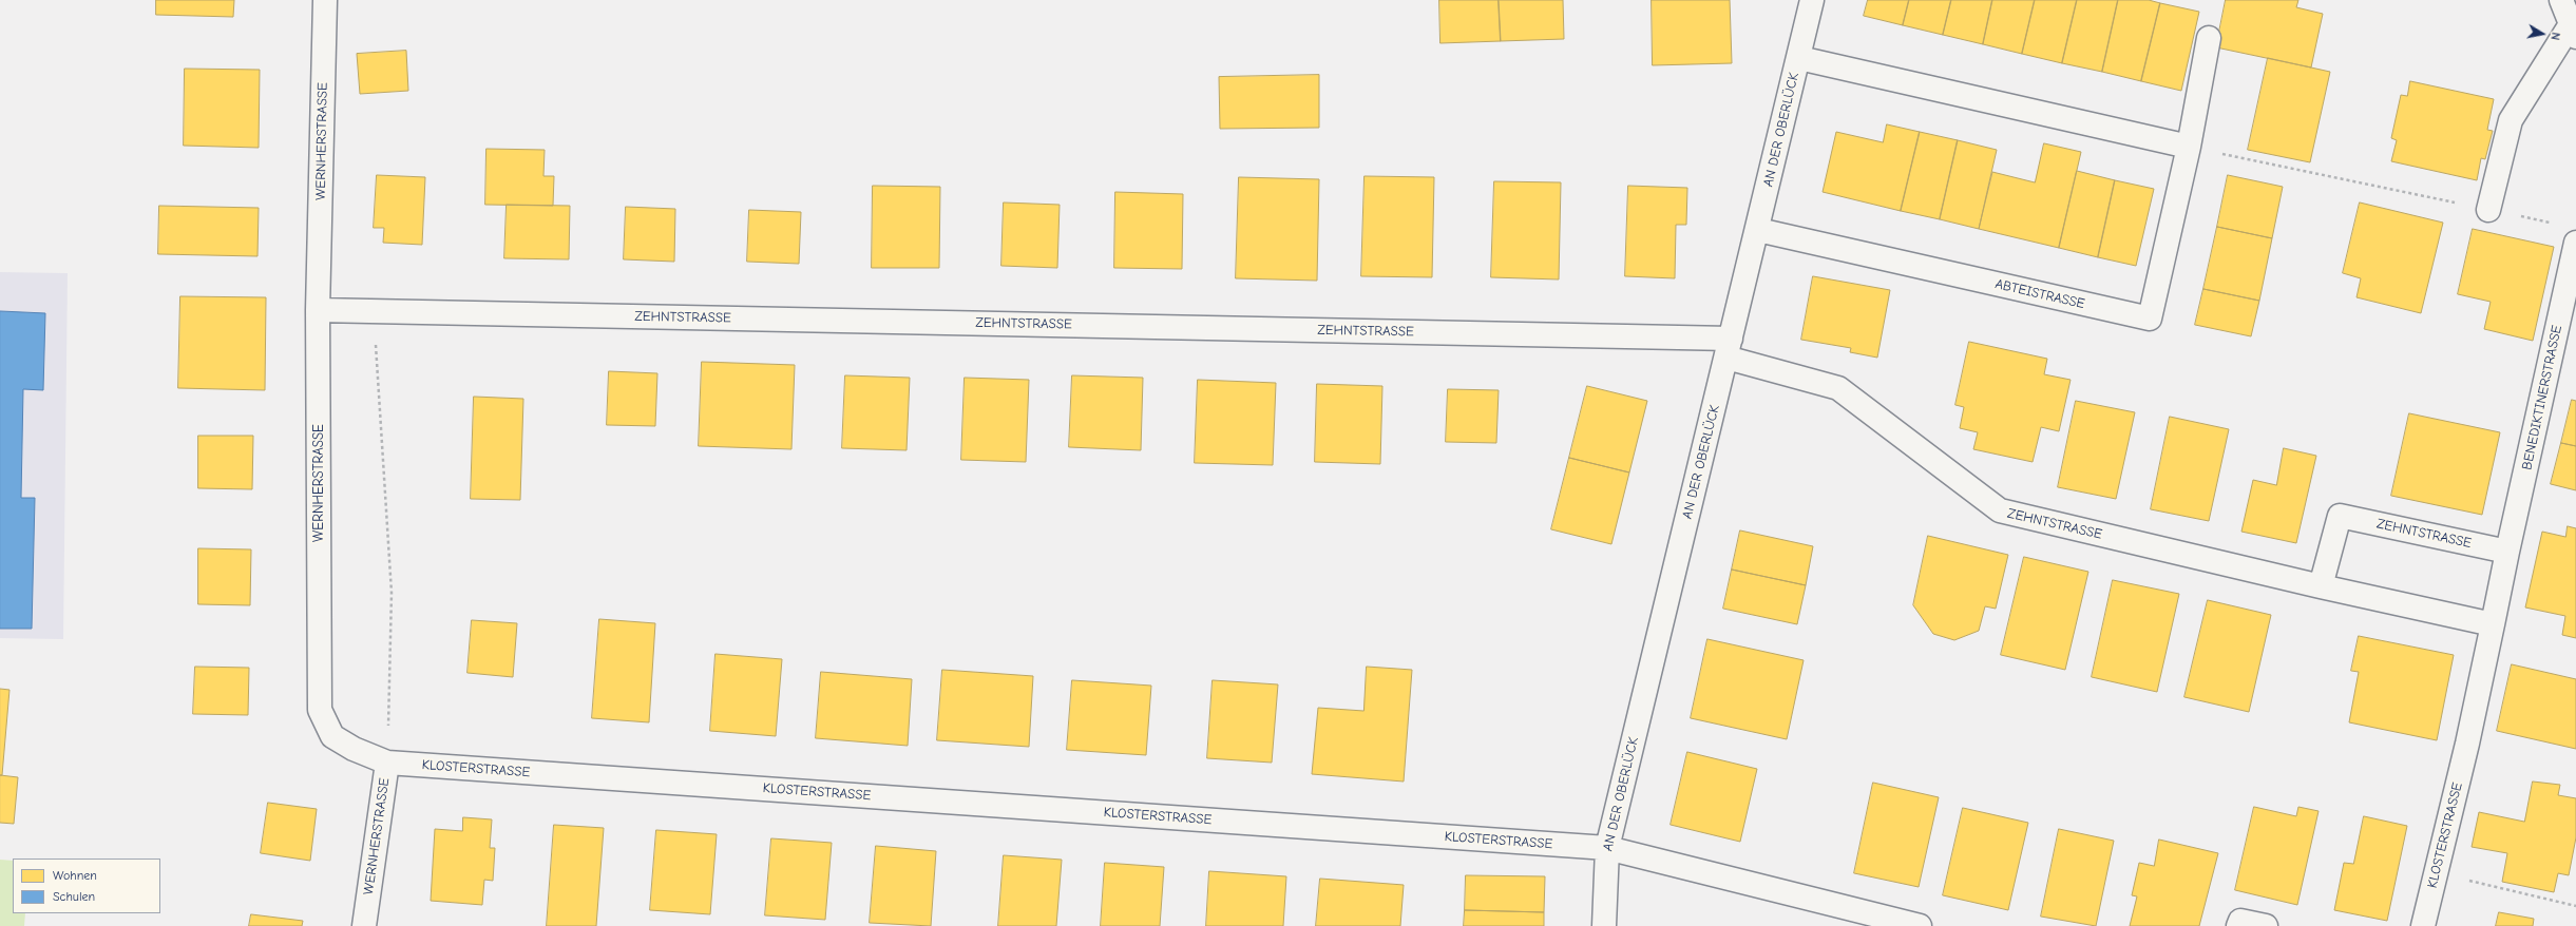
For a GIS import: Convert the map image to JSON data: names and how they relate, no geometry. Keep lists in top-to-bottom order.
{
  "streets": {
    "street": [
      "AN DER OBERLÜCK",
      "WERNHERSTRASSE",
      "ABTEISTRASSE",
      "ZEHNTSTRASSE",
      "BENEDIKTINERSTRASSE",
      "KLOSTERSTRASSE"
    ]
  },
  "crossings": [
    ["AN DER OBERLÜCK", "ABTEISTRASSE"],
    ["AN DER OBERLÜCK", "ZEHNTSTRASSE"],
    ["AN DER OBERLÜCK", "KLOSTERSTRASSE"],
    ["WERNHERSTRASSE", "ZEHNTSTRASSE"],
    ["WERNHERSTRASSE", "KLOSTERSTRASSE"],
    ["ZEHNTSTRASSE", "BENEDIKTINERSTRASSE"],
    ["ZEHNTSTRASSE", "KLOSTERSTRASSE"]
  ],
  "legend": ["Wohnen", "Schulen"],
  "north": "right"
}
